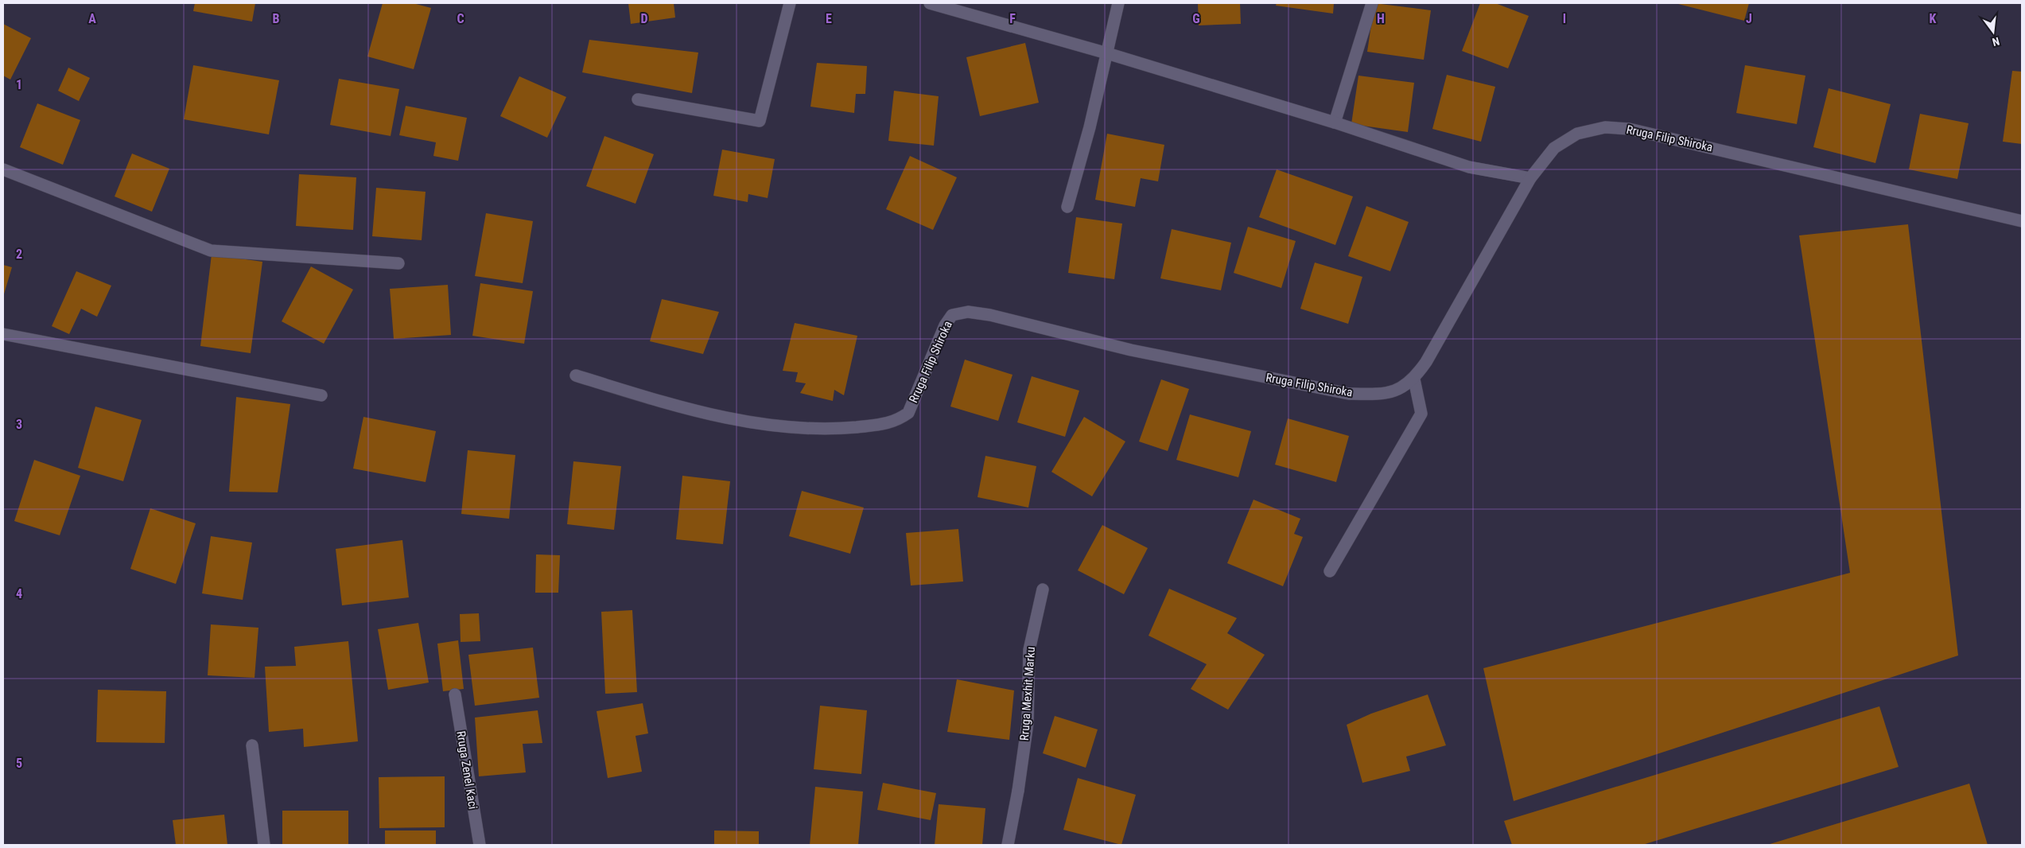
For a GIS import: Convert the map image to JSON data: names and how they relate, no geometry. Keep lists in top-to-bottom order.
{
  "streets": {
    "street": ["Rruga Filip Shiroka", "Rruga Mexhit Marku", "Rruga Zenel Kaci"]
  },
  "north": "bottom",
  "grid": {
    "columns": [
      "A",
      "B",
      "C",
      "D",
      "E",
      "F",
      "G",
      "H",
      "I",
      "J",
      "K"
    ],
    "rows": [
      "1",
      "2",
      "3",
      "4",
      "5"
    ]
  }
}
